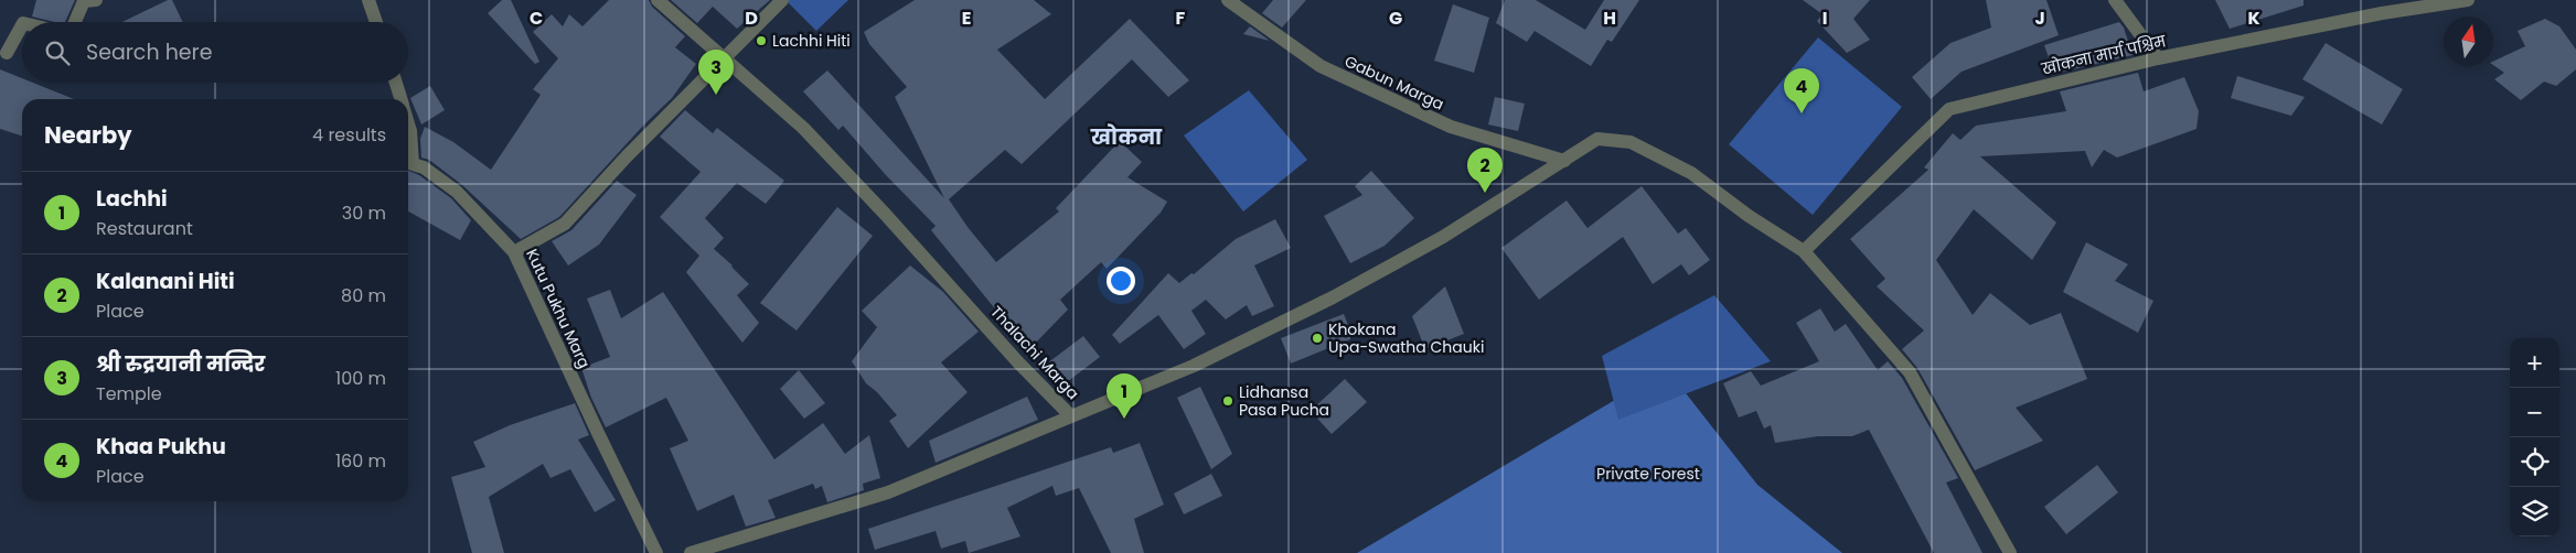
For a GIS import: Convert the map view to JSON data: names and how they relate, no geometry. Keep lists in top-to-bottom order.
{
  "streets": {
    "street": [
      "खोकना मार्ग पश्चिम",
      "Gabun Marga",
      "Kutu Pukhu Marg",
      "Thalachi Marga"
    ]
  },
  "crossings": [
    ["खोकना मार्ग पश्चिम", "Thalachi Marga"],
    ["Gabun Marga", "Thalachi Marga"]
  ],
  "districts": ["खोकना"],
  "parks": ["Private Forest"],
  "places": ["Lachhi Hiti", "Khokana Upa-Swatha Chauki", "Lidhansa Pasa Pucha"],
  "north": "top",
  "page": {
    "search": "Search here",
    "pins": [
      "3",
      "4",
      "2",
      "1"
    ],
    "heading": ["Nearby", "4 results"],
    "list": [
      {
        "mark": "1",
        "name": "Lachhi",
        "note": "Restaurant",
        "value": "30 m"
      },
      {
        "mark": "2",
        "name": "Kalanani Hiti",
        "note": "Place",
        "value": "80 m"
      },
      {
        "mark": "3",
        "name": "श्री रुद्रयानी मन्दिर",
        "note": "Temple",
        "value": "100 m"
      },
      {
        "mark": "4",
        "name": "Khaa Pukhu",
        "note": "Place",
        "value": "160 m"
      }
    ],
    "map_buttons": ["+", "−"]
  },
  "grid": {
    "columns": [
      "C",
      "D",
      "E",
      "F",
      "G",
      "H",
      "I",
      "J",
      "K"
    ]
  }
}
